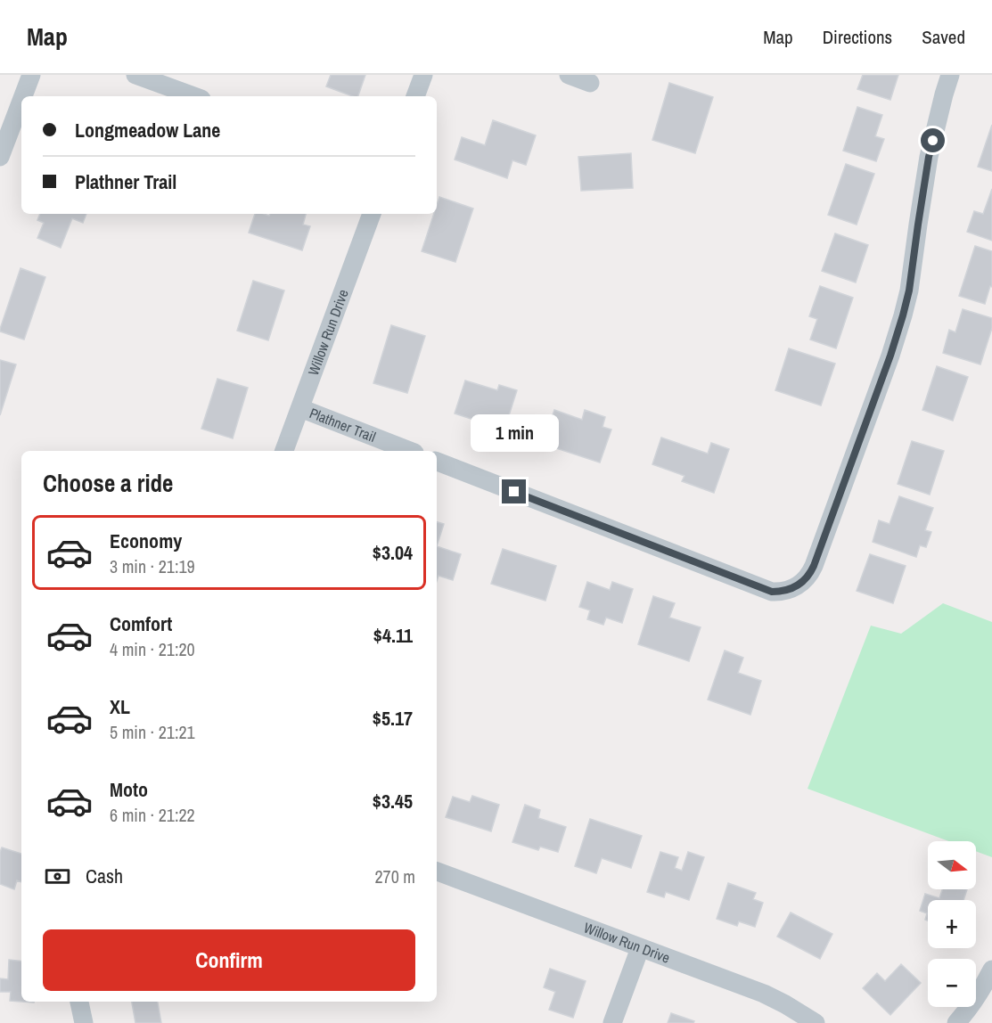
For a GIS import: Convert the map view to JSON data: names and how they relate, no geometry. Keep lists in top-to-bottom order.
{
  "streets": {
    "street": ["Willow Run Drive", "Plathner Trail"]
  },
  "crossings": [
    ["Willow Run Drive", "Plathner Trail"]
  ],
  "north": "right",
  "page": {
    "header": "Map",
    "nav": ["Map", "Directions", "Saved"],
    "banner": ["Longmeadow Lane", "Plathner Trail"],
    "bubble": "1 min",
    "heading": "Choose a ride",
    "list": [
      {
        "name": "Economy",
        "note": "3 min · 21:19",
        "value": "$3.04"
      },
      {
        "name": "Comfort",
        "note": "4 min · 21:20",
        "value": "$4.11"
      },
      {
        "name": "XL",
        "note": "5 min · 21:21",
        "value": "$5.17"
      },
      {
        "name": "Moto",
        "note": "6 min · 21:22",
        "value": "$3.45"
      }
    ],
    "map_buttons": ["+", "−"],
    "pay": ["Cash", "270 m"],
    "buttons": "Confirm"
  }
}
